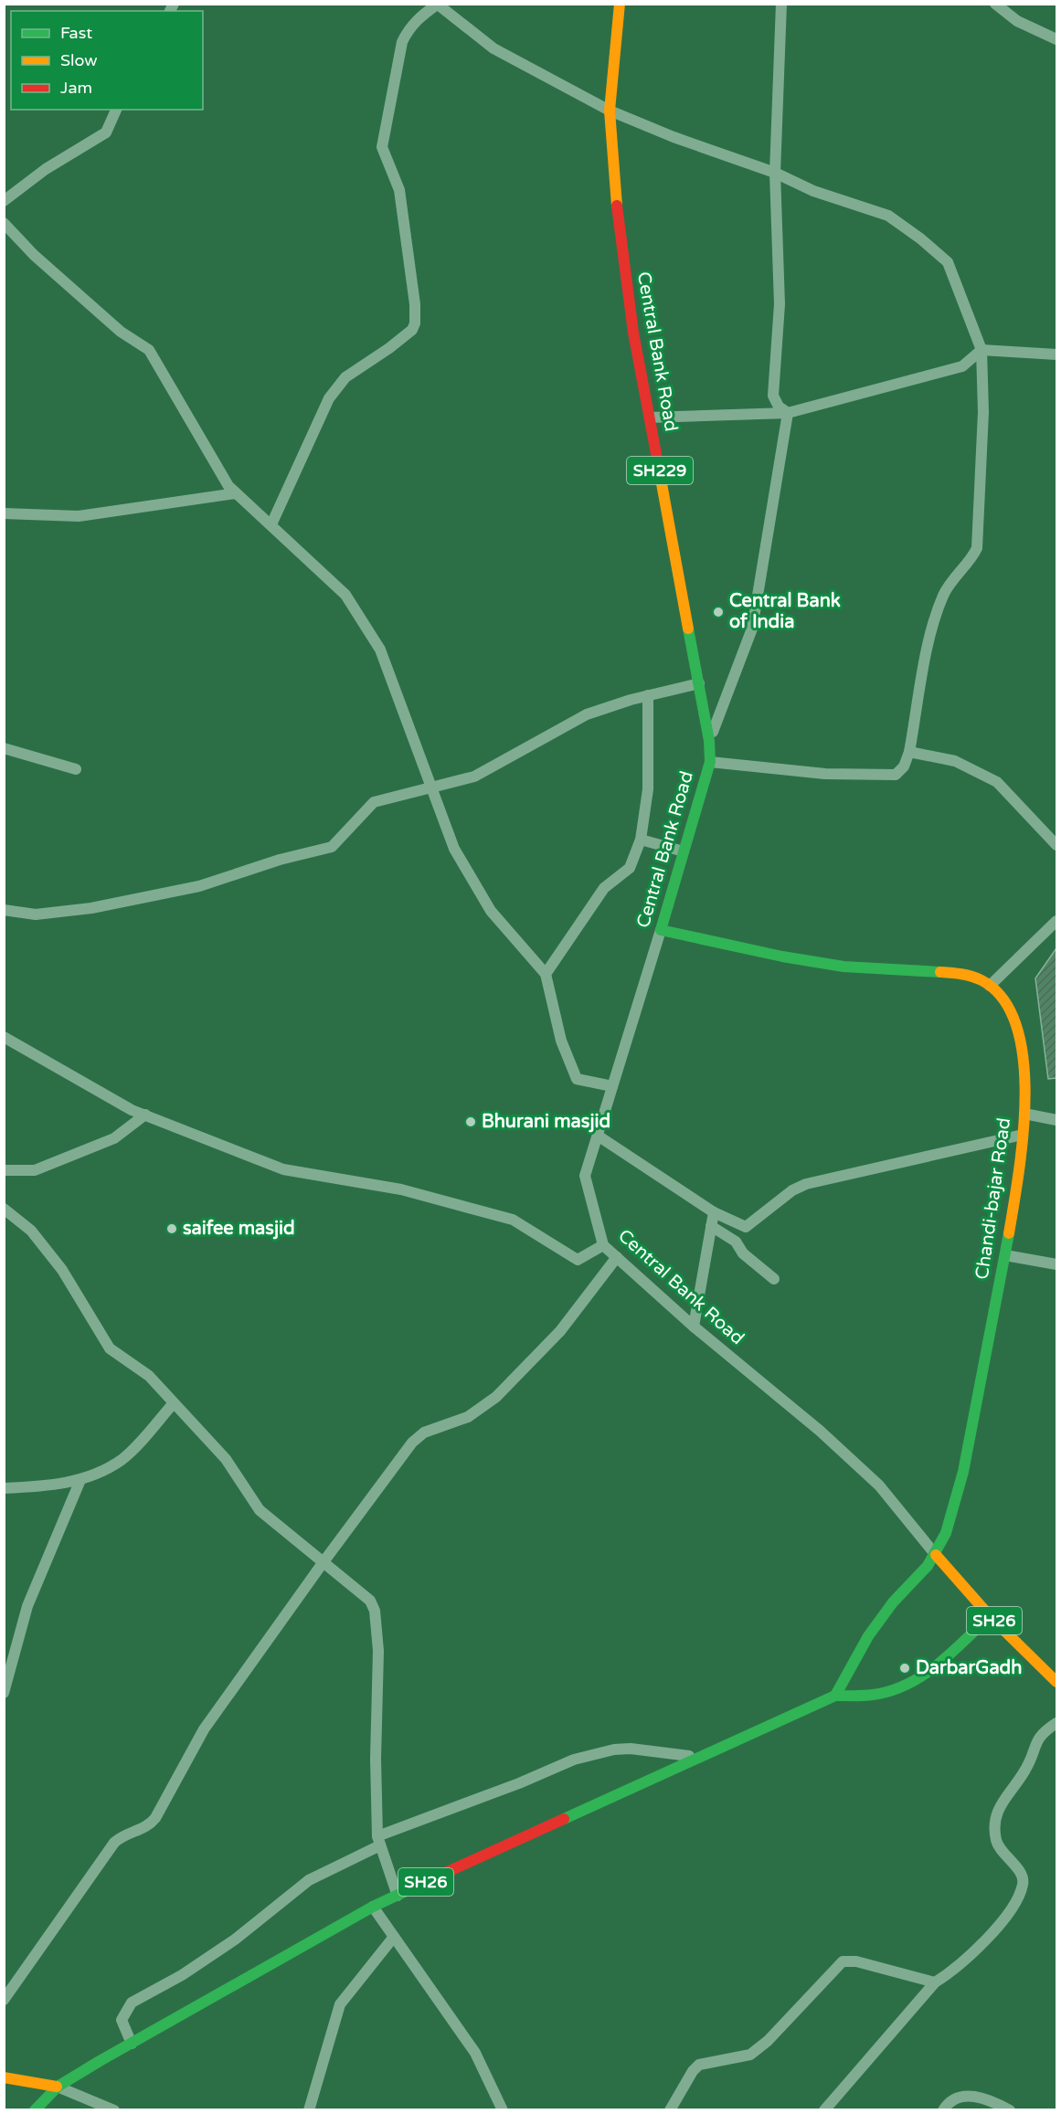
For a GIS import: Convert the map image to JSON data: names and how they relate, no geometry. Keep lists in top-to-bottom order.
{
  "streets": {
    "main road": [
      "Central Bank Road",
      "SH229",
      "Chandi-bajar Road",
      "SH26"
    ]
  },
  "crossings": [
    ["Central Bank Road", "Chandi-bajar Road"],
    ["Central Bank Road", "SH26"],
    ["Chandi-bajar Road", "SH26"]
  ],
  "places": [
    "Central Bank of India",
    "Bhurani masjid",
    "saifee masjid",
    "DarbarGadh"
  ],
  "legend": ["Fast", "Slow", "Jam"]
}
